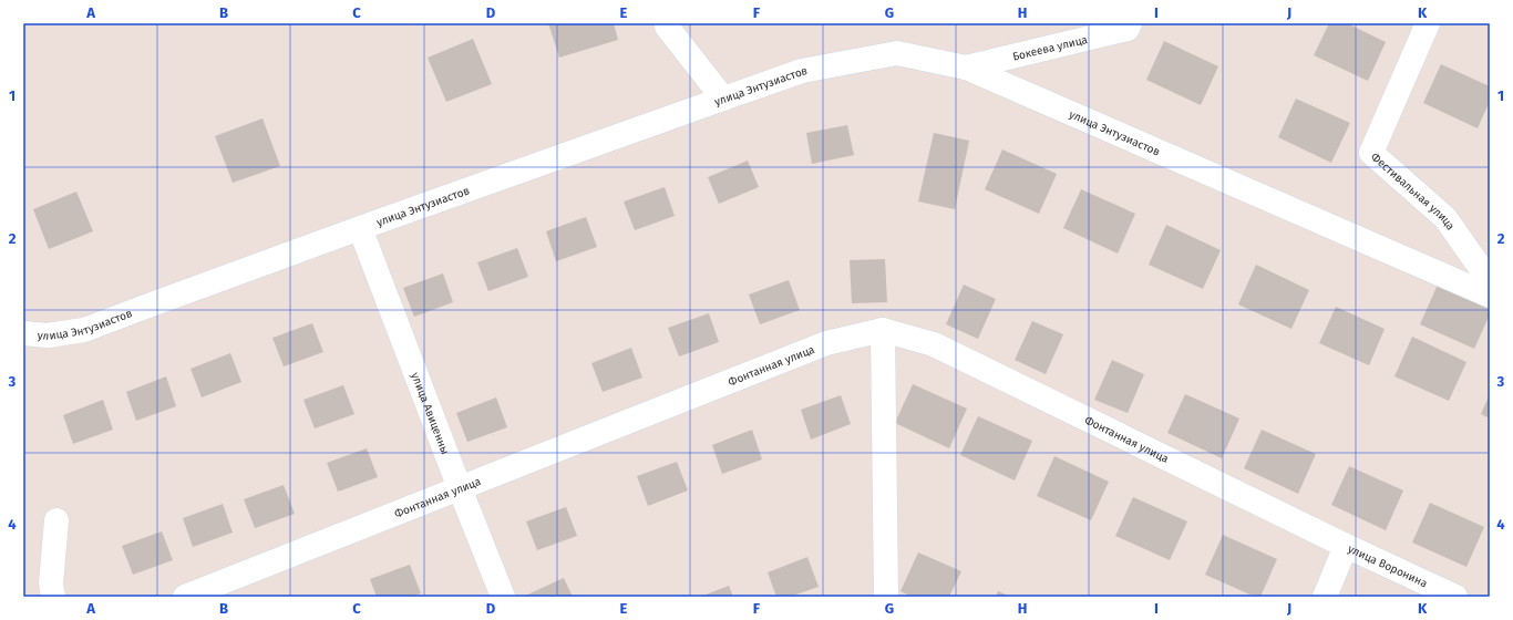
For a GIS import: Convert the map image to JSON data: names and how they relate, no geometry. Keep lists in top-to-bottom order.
{
  "streets": {
    "street": [
      "Бокеева улица",
      "улица Энтузиастов",
      "Фестивальная улица",
      "Фонтанная улица",
      "улица Авиценны",
      "улица Воронина"
    ]
  },
  "crossings": [
    ["Бокеева улица", "улица Энтузиастов"],
    ["улица Энтузиастов", "улица Авиценны"],
    ["Фонтанная улица", "улица Авиценны"],
    ["Фонтанная улица", "улица Воронина"]
  ],
  "grid": {
    "columns": [
      "A",
      "B",
      "C",
      "D",
      "E",
      "F",
      "G",
      "H",
      "I",
      "J",
      "K"
    ],
    "rows": [
      "1",
      "2",
      "3",
      "4"
    ]
  }
}
